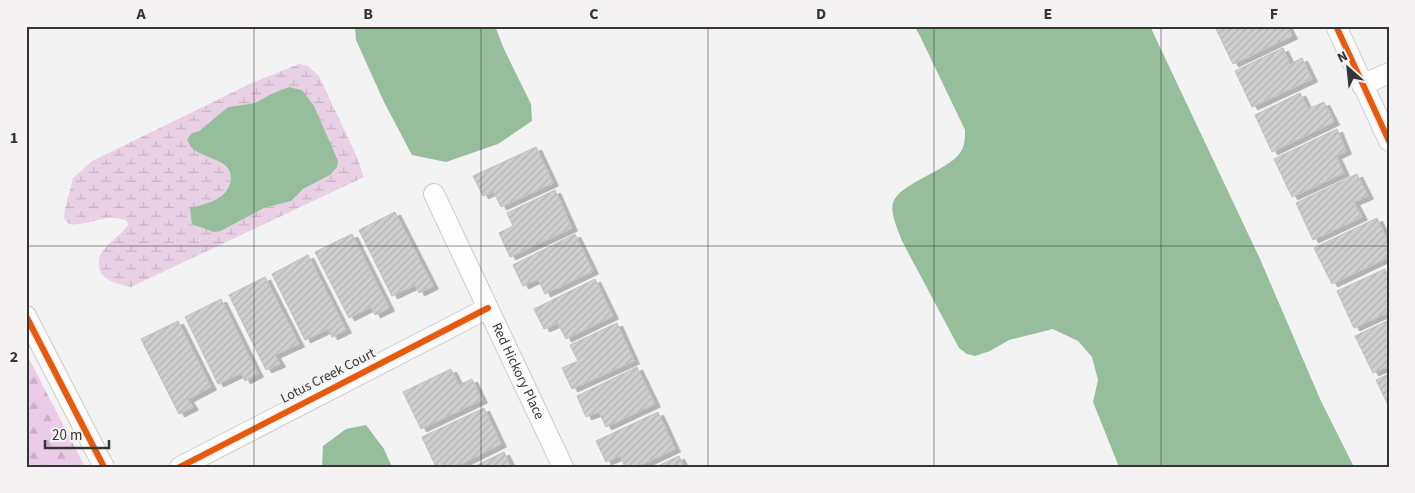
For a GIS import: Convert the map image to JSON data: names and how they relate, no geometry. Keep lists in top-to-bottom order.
{
  "streets": {
    "street": ["Red Hickory Place", "Lotus Creek Court"]
  },
  "crossings": [
    ["Red Hickory Place", "Lotus Creek Court"]
  ],
  "scale_bar": "20 m",
  "north": "top left",
  "grid": {
    "columns": [
      "A",
      "B",
      "C",
      "D",
      "E",
      "F"
    ],
    "rows": ["1", "2"]
  }
}
